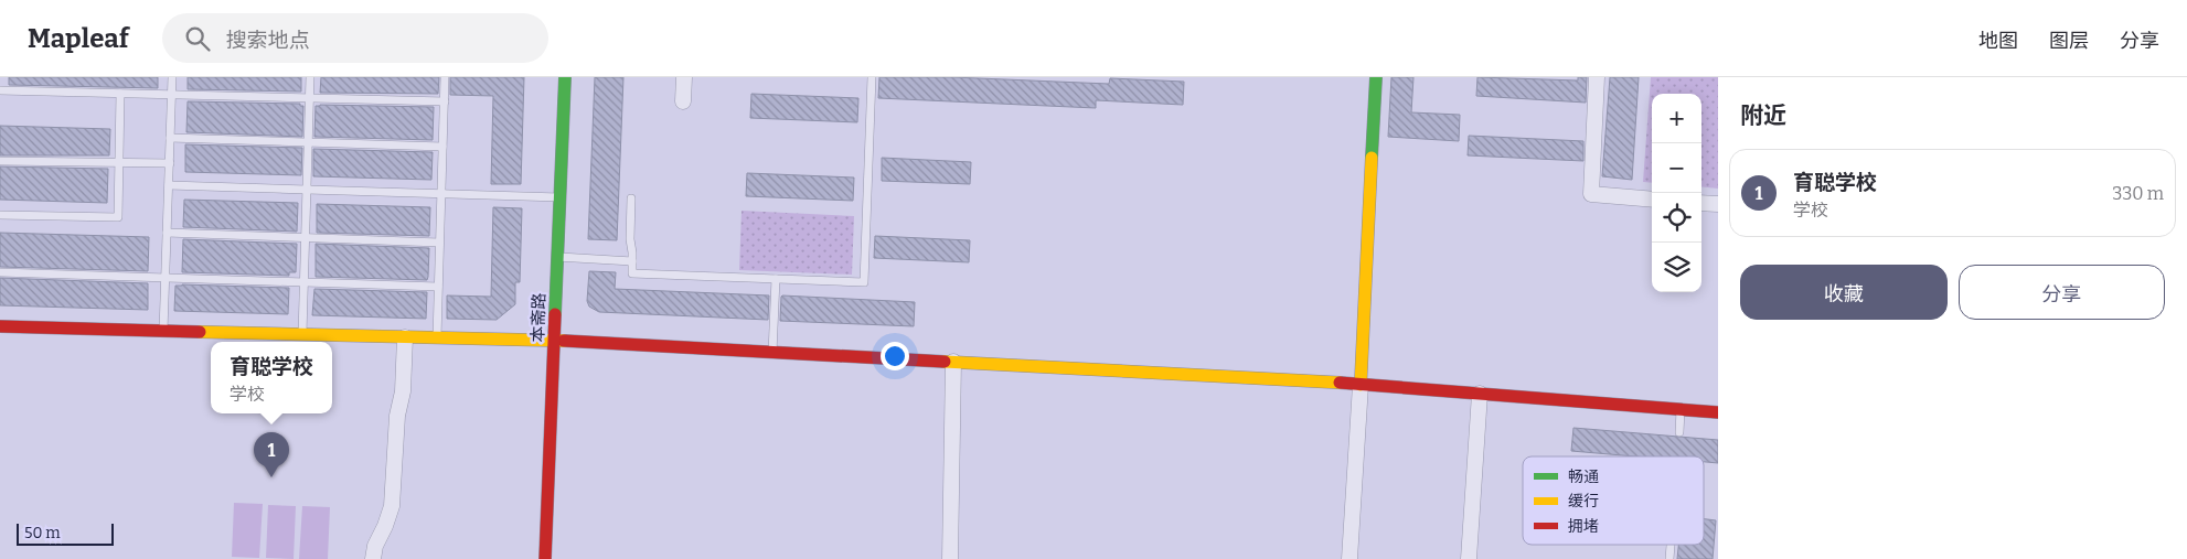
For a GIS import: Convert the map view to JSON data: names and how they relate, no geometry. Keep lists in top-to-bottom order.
{
  "streets": {
    "street": ["本斋路"]
  },
  "legend": ["畅通", "缓行", "拥堵"],
  "scale_bar": "50 m",
  "page": {
    "header": "Mapleaf",
    "search": "搜索地点",
    "nav": ["地图", "图层", "分享"],
    "heading": "附近",
    "map_buttons": ["+", "−"],
    "list": [
      {
        "mark": "1",
        "name": "育聪学校",
        "note": "学校",
        "value": "330 m"
      }
    ],
    "buttons": ["收藏", "分享"],
    "popup": ["育聪学校", "学校"],
    "pins": "1",
    "scale": "50 m"
  }
}
